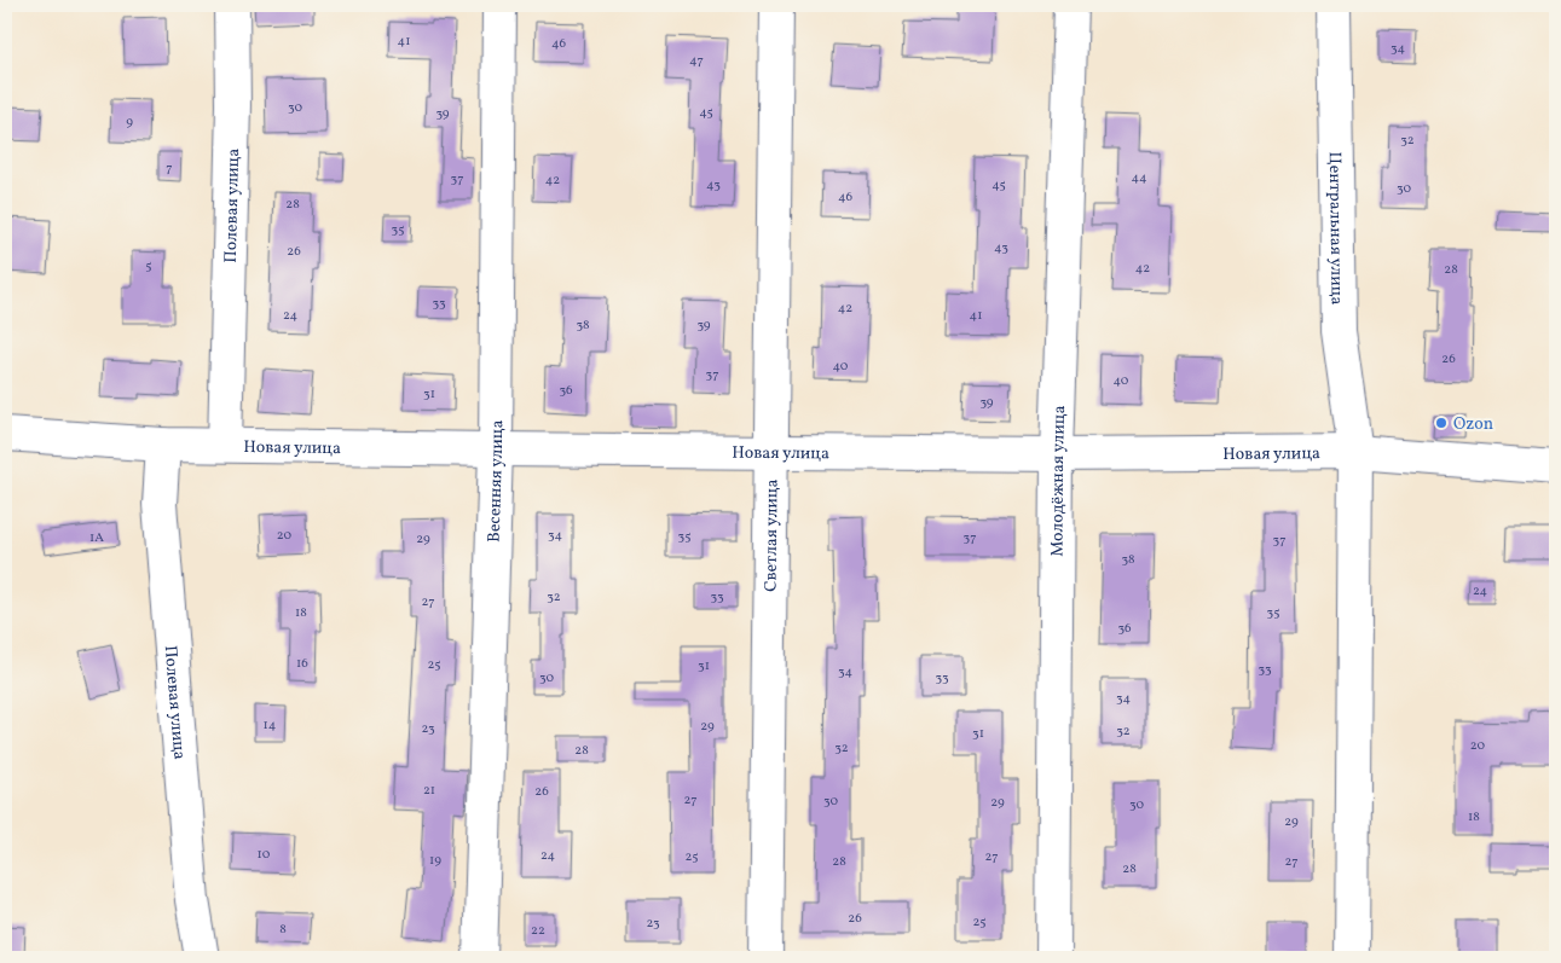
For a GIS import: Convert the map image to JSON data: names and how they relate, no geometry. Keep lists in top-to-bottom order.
{
  "streets": {
    "street": [
      "Полевая улица",
      "Центральная улица",
      "Новая улица",
      "Молодёжная улица",
      "Весенняя улица",
      "Светлая улица"
    ]
  },
  "crossings": [
    ["Полевая улица", "Новая улица"],
    ["Центральная улица", "Новая улица"],
    ["Новая улица", "Молодёжная улица"],
    ["Новая улица", "Весенняя улица"],
    ["Новая улица", "Светлая улица"]
  ],
  "places": ["Ozon"],
  "house_numbers": [
    "41",
    "46",
    "34",
    "47",
    "30",
    "45",
    "39",
    "9",
    "32",
    "7",
    "44",
    "37",
    "42",
    "43",
    "45",
    "30",
    "46",
    "28",
    "35",
    "43",
    "26",
    "5",
    "42",
    "28",
    "33",
    "42",
    "24",
    "41",
    "38",
    "39",
    "26",
    "40",
    "37",
    "40",
    "36",
    "31",
    "39",
    "20",
    "34",
    "35",
    "1А",
    "37",
    "29",
    "37",
    "38",
    "24",
    "32",
    "33",
    "27",
    "18",
    "35",
    "36",
    "16",
    "25",
    "31",
    "33",
    "34",
    "30",
    "33",
    "34",
    "14",
    "29",
    "23",
    "32",
    "31",
    "20",
    "32",
    "28",
    "21",
    "26",
    "27",
    "30",
    "29",
    "30",
    "18",
    "29",
    "10",
    "24",
    "25",
    "27",
    "19",
    "28",
    "27",
    "28",
    "26",
    "25",
    "23",
    "8",
    "22"
  ]
}
